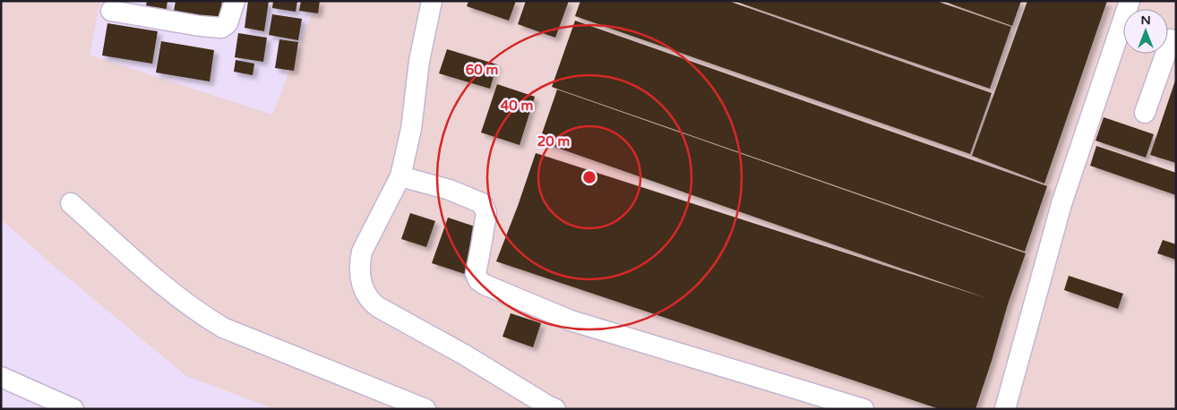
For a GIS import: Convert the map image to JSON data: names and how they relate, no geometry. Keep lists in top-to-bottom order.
{
  "north": "top",
  "rings": ["60 m", "40 m", "20 m"]
}
